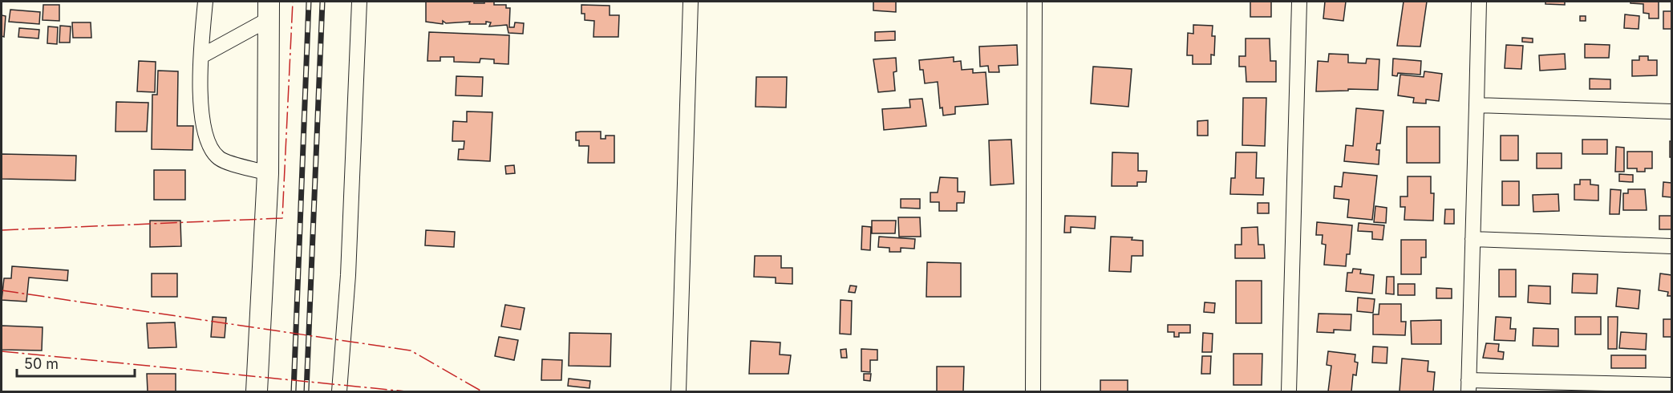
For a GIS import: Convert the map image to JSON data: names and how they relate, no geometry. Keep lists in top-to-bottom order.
{
  "scale_bar": "50 m"
}
